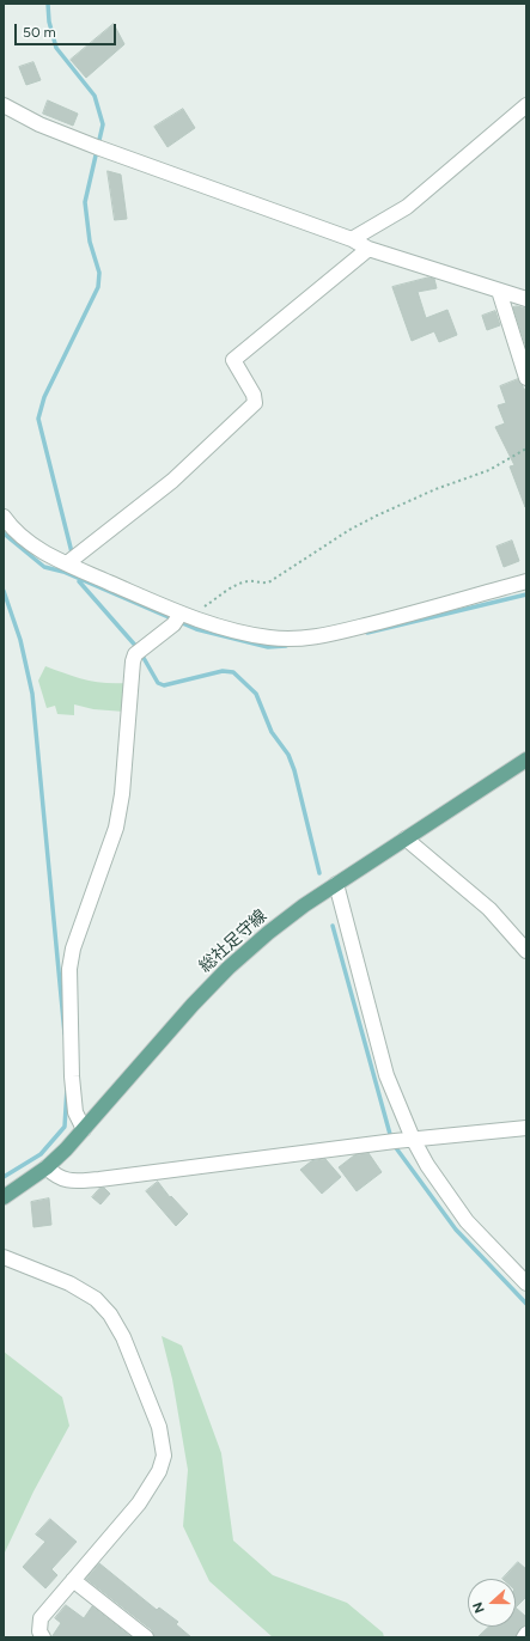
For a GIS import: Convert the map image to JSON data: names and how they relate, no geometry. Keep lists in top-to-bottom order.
{
  "streets": {
    "main road": ["総社足守線"]
  },
  "scale_bar": "50 m",
  "north": "left"
}
